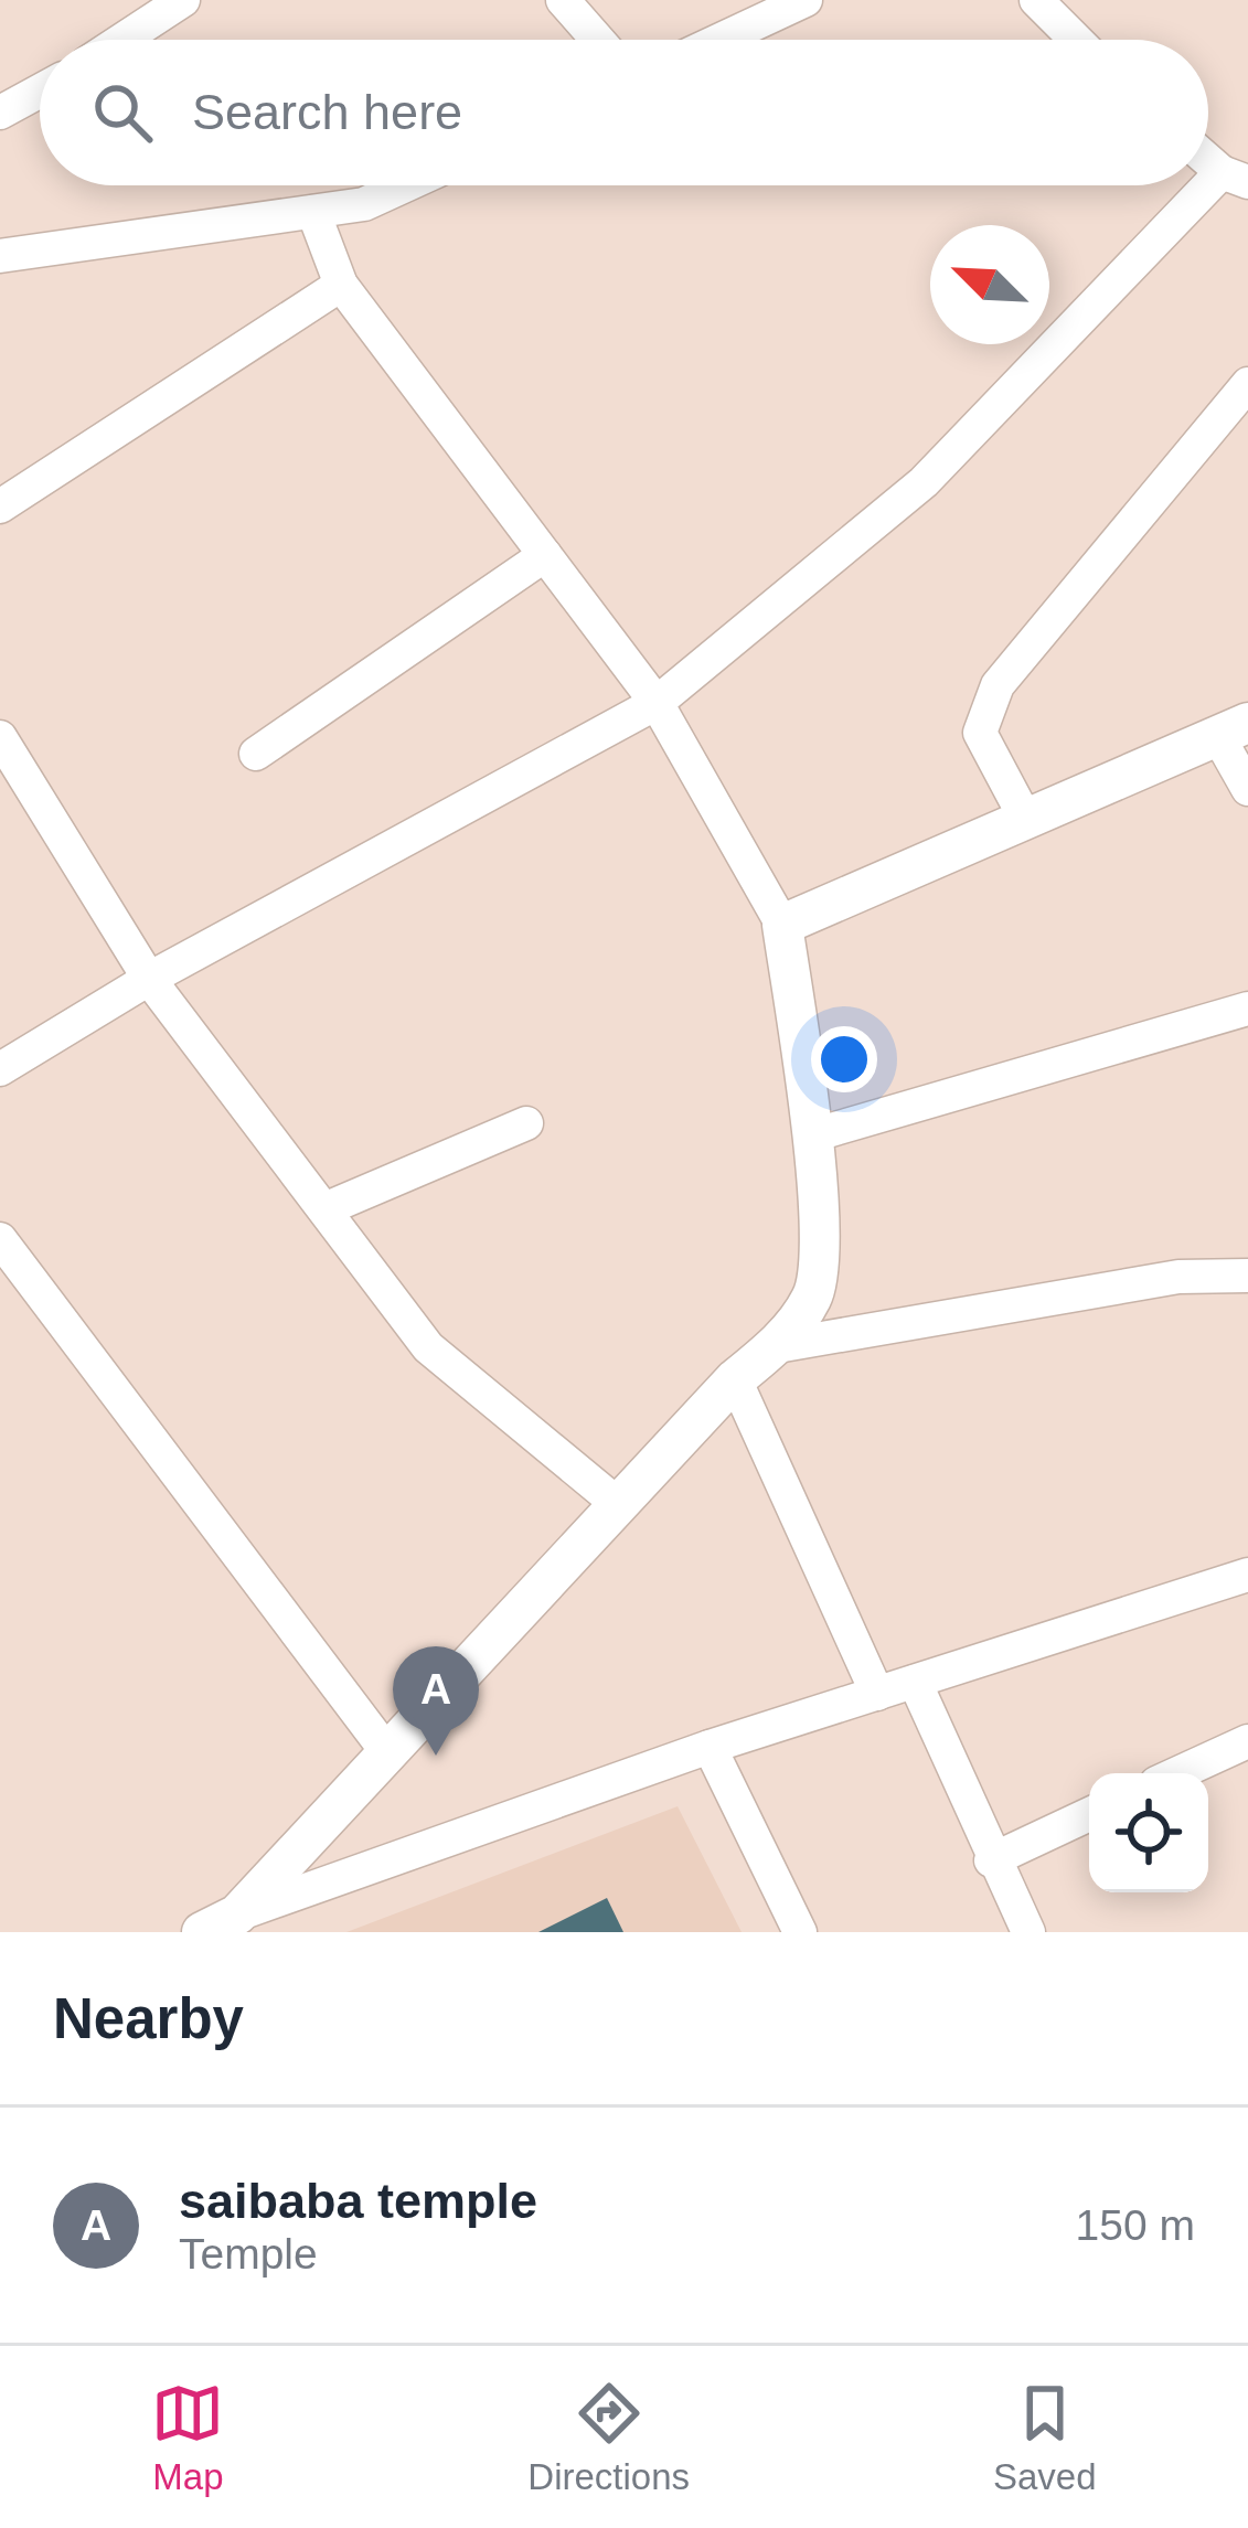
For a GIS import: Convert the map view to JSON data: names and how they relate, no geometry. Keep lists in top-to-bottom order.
{
  "north": "top left",
  "page": {
    "search": "Search here",
    "pins": "A",
    "heading": "Nearby",
    "list": [
      {
        "mark": "A",
        "name": "saibaba temple",
        "note": "Temple",
        "value": "150 m"
      }
    ],
    "nav": ["Map", "Directions", "Saved"]
  }
}
